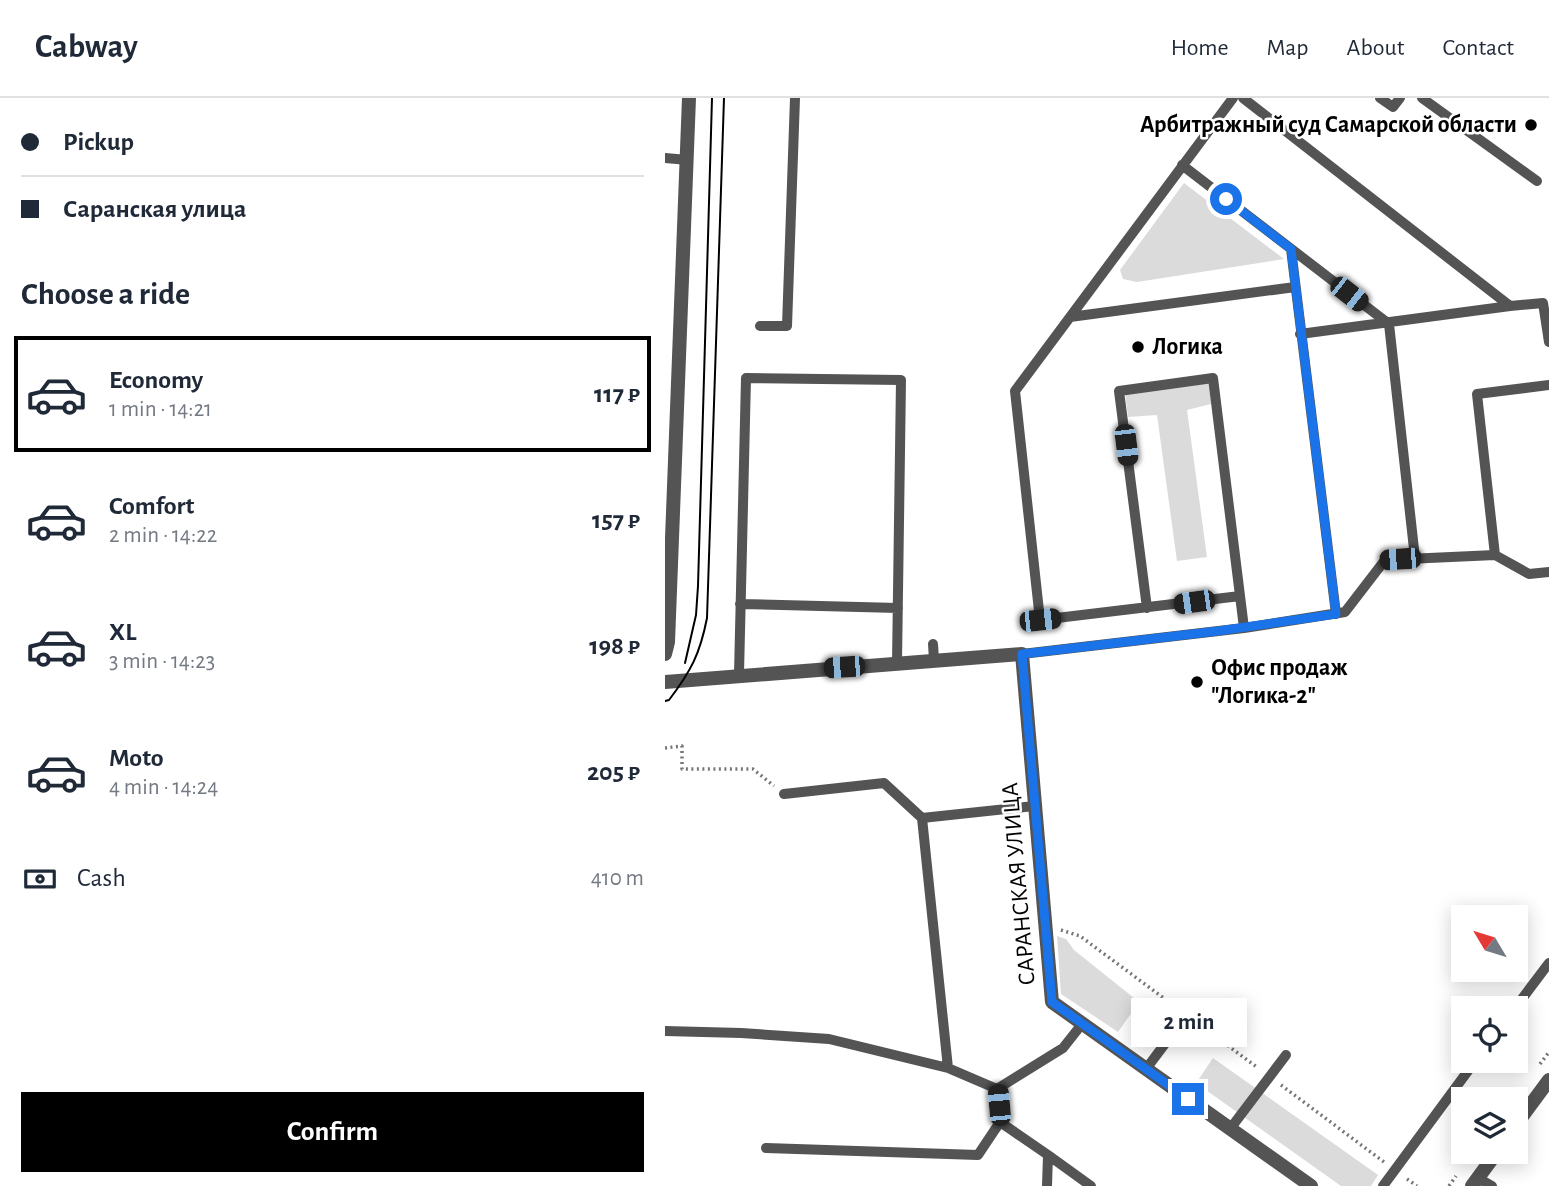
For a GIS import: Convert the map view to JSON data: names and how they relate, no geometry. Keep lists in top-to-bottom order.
{
  "streets": {
    "street": ["САРАНСКАЯ УЛИЦА"]
  },
  "places": ["Арбитражный суд Самарской области", "Логика", "Офис продаж \"Логика-2\""],
  "north": "top left",
  "page": {
    "header": "Cabway",
    "nav": [
      "Home",
      "Map",
      "About",
      "Contact"
    ],
    "banner": ["Pickup", "Саранская улица"],
    "heading": "Choose a ride",
    "list": [
      {
        "name": "Economy",
        "note": "1 min · 14:21",
        "value": "117 ₽"
      },
      {
        "name": "Comfort",
        "note": "2 min · 14:22",
        "value": "157 ₽"
      },
      {
        "name": "XL",
        "note": "3 min · 14:23",
        "value": "198 ₽"
      },
      {
        "name": "Moto",
        "note": "4 min · 14:24",
        "value": "205 ₽"
      }
    ],
    "pay": ["Cash", "410 m"],
    "bubble": "2 min",
    "buttons": "Confirm"
  }
}
